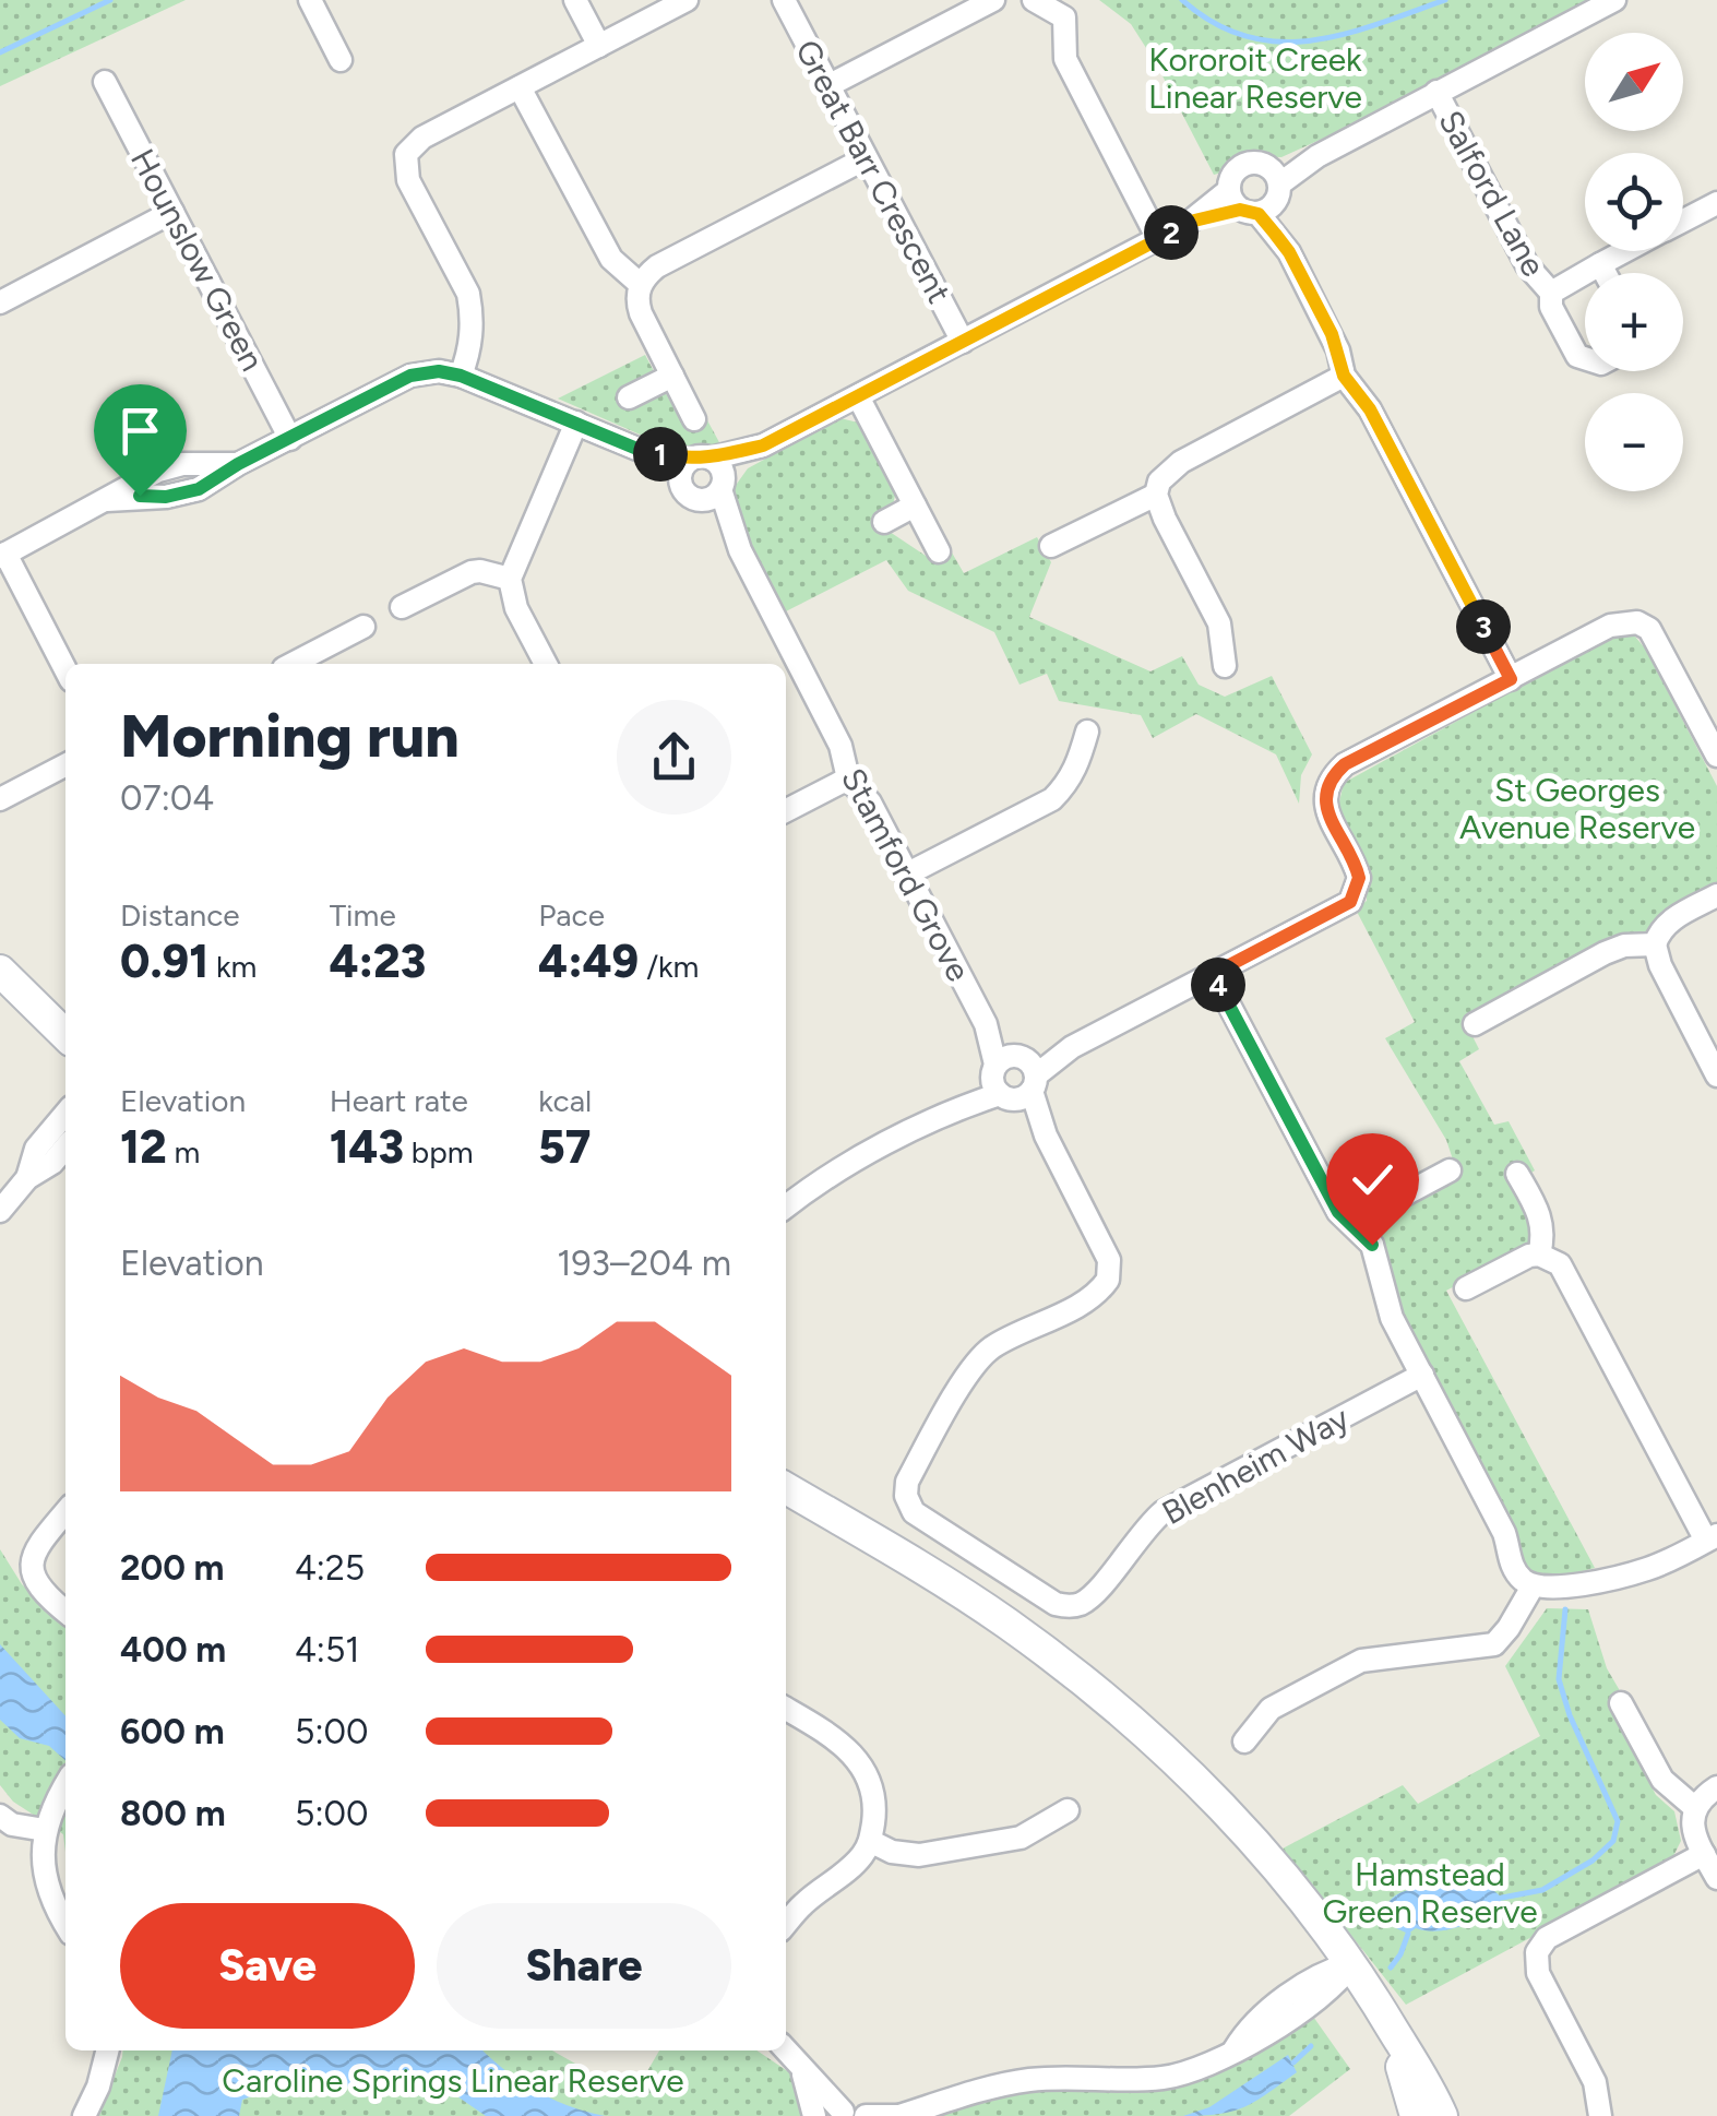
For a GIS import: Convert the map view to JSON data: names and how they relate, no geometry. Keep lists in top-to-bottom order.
{
  "streets": {
    "street": [
      "Great Barr Crescent",
      "Salford Lane",
      "Hounslow Green",
      "Stamford Grove",
      "Blenheim Way"
    ]
  },
  "crossings": [
    ["Stamford Grove", "Blenheim Way"]
  ],
  "parks": [
    "Kororoit Creek Linear Reserve",
    "St Georges Avenue Reserve",
    "Hamstead Green Reserve",
    "Caroline Springs Linear Reserve"
  ],
  "north": "top right",
  "page": {
    "map_buttons": ["+", "−"],
    "pins": [
      "2",
      "1",
      "3",
      "4"
    ],
    "heading": ["Morning run", "07:04"],
    "stats": [
      ["Distance", "0.91 km"],
      ["Time", "4:23"],
      ["Pace", "4:49 /km"],
      ["Elevation", "12 m"],
      ["Heart rate", "143 bpm"],
      ["kcal", "57"]
    ],
    "chart": ["Elevation", "193–204 m"],
    "list": [
      {
        "name": "200 m",
        "note": "4:25"
      },
      {
        "name": "400 m",
        "note": "4:51"
      },
      {
        "name": "600 m",
        "note": "5:00"
      },
      {
        "name": "800 m",
        "note": "5:00"
      }
    ],
    "buttons": ["Save", "Share"]
  }
}
